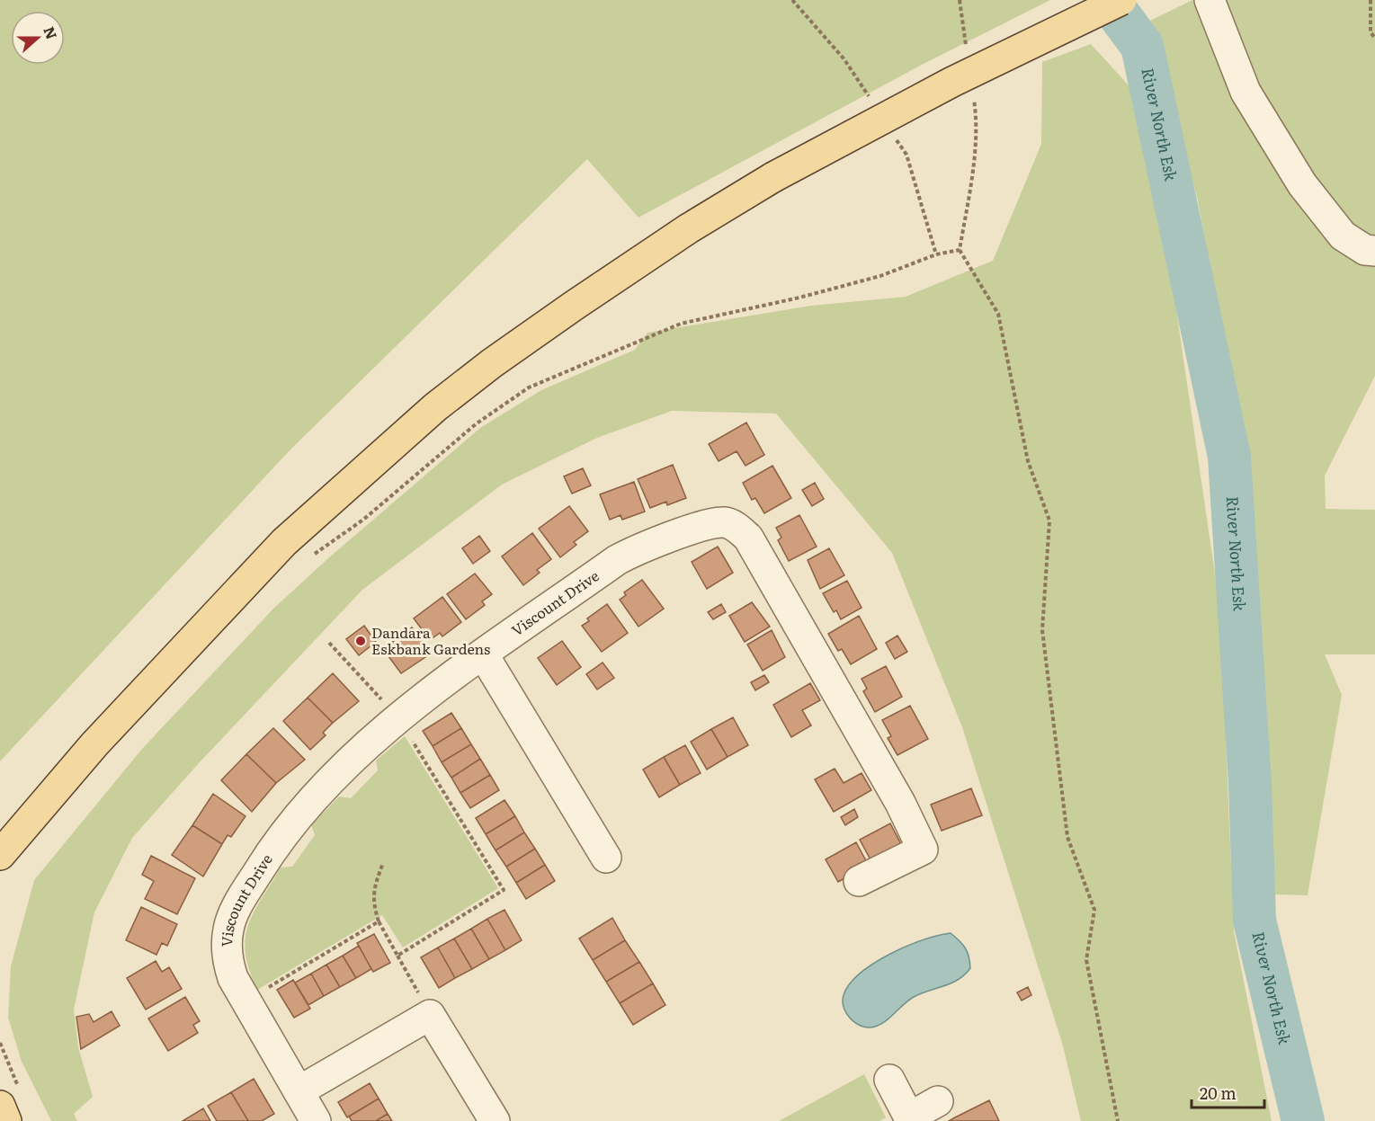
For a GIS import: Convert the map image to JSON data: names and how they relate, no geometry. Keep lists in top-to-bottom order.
{
  "streets": {
    "street": ["Viscount Drive"]
  },
  "water": ["River North Esk"],
  "places": ["Dandara Eskbank Gardens"],
  "scale_bar": "20 m",
  "north": "right"
}
